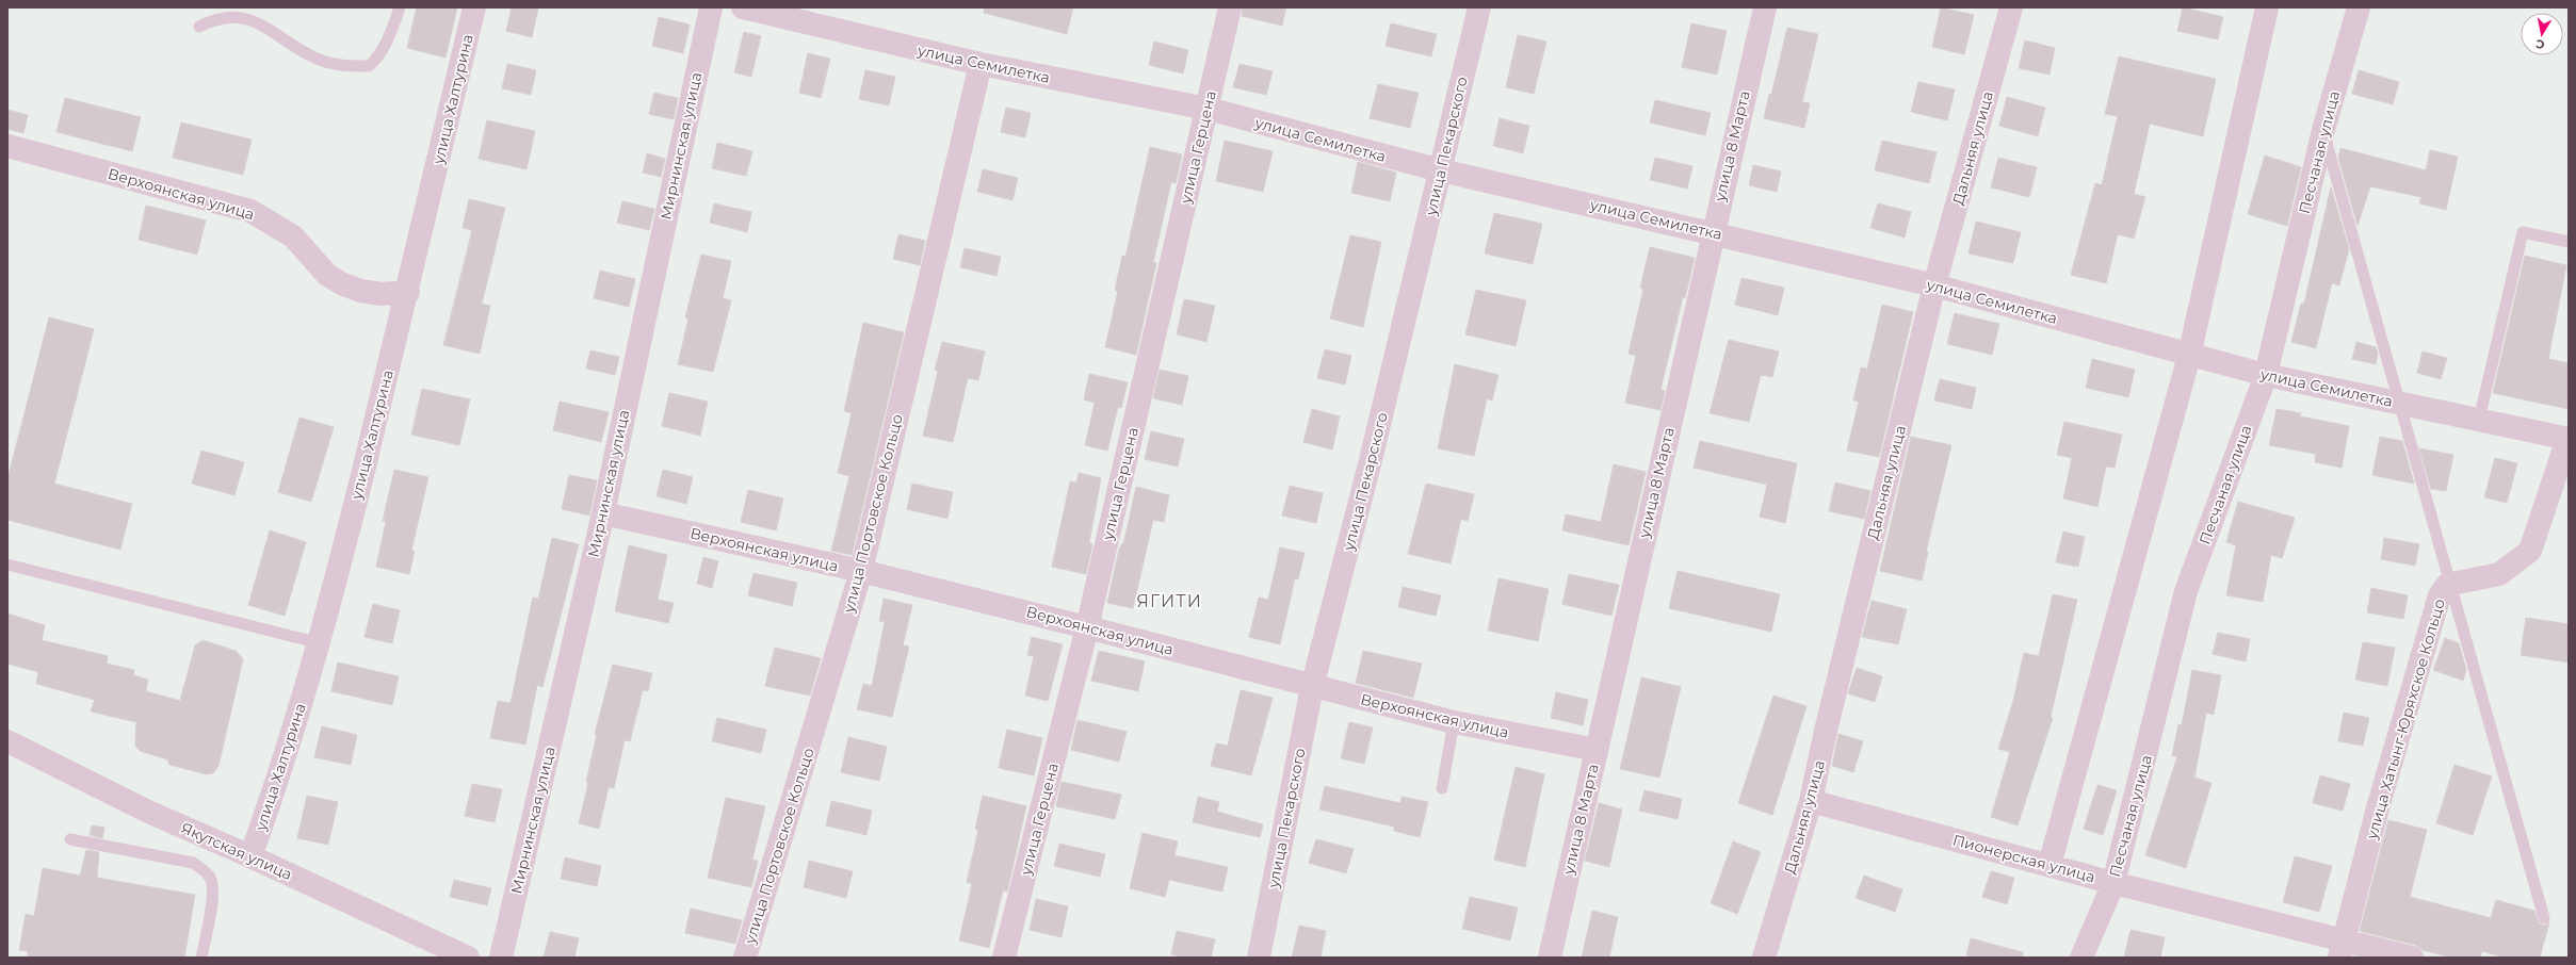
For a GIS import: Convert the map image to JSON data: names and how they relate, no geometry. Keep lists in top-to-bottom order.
{
  "streets": {
    "street": [
      "улица Семилетка",
      "улица Халтурина",
      "Мирнинская улица",
      "улица Пекарского",
      "улица 8 Марта",
      "улица Герцена",
      "Дальняя улица",
      "Песчаная улица",
      "Верхоянская улица",
      "улица Портовское Кольцо",
      "улица Хатынг-Юряхское Кольцо",
      "Якутская улица",
      "Пионерская улица"
    ]
  },
  "crossings": [
    ["улица Семилетка", "улица Пекарского"],
    ["улица Семилетка", "улица 8 Марта"],
    ["улица Семилетка", "улица Герцена"],
    ["улица Семилетка", "Дальняя улица"],
    ["улица Семилетка", "Песчаная улица"],
    ["улица Семилетка", "улица Портовское Кольцо"],
    ["улица Семилетка", "улица Хатынг-Юряхское Кольцо"],
    ["улица Халтурина", "Верхоянская улица"],
    ["улица Халтурина", "Якутская улица"],
    ["Мирнинская улица", "Верхоянская улица"],
    ["улица Пекарского", "Верхоянская улица"],
    ["улица 8 Марта", "Верхоянская улица"],
    ["улица Герцена", "Верхоянская улица"],
    ["Дальняя улица", "Пионерская улица"],
    ["Песчаная улица", "Пионерская улица"],
    ["Верхоянская улица", "улица Портовское Кольцо"],
    ["улица Хатынг-Юряхское Кольцо", "Пионерская улица"]
  ],
  "districts": ["ЯГИТИ"],
  "north": "bottom"
}
